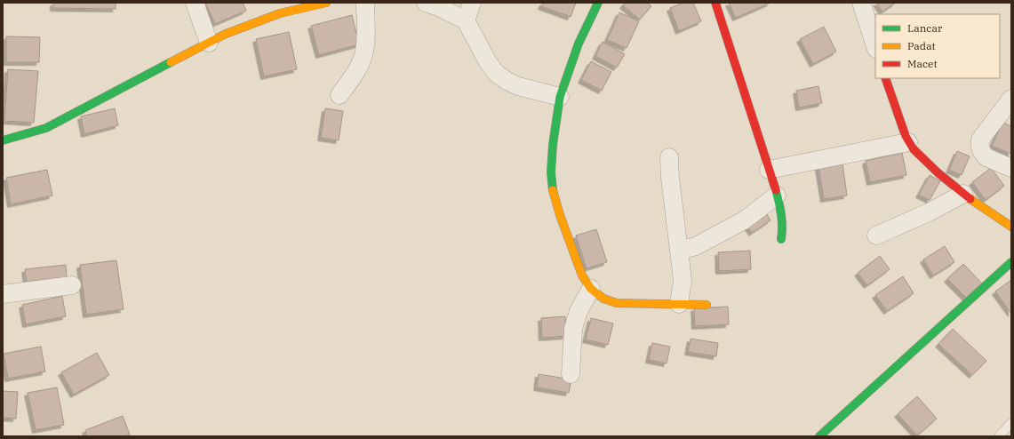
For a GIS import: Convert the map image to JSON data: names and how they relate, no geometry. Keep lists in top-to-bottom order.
{
  "legend": ["Lancar", "Padat", "Macet"]
}
